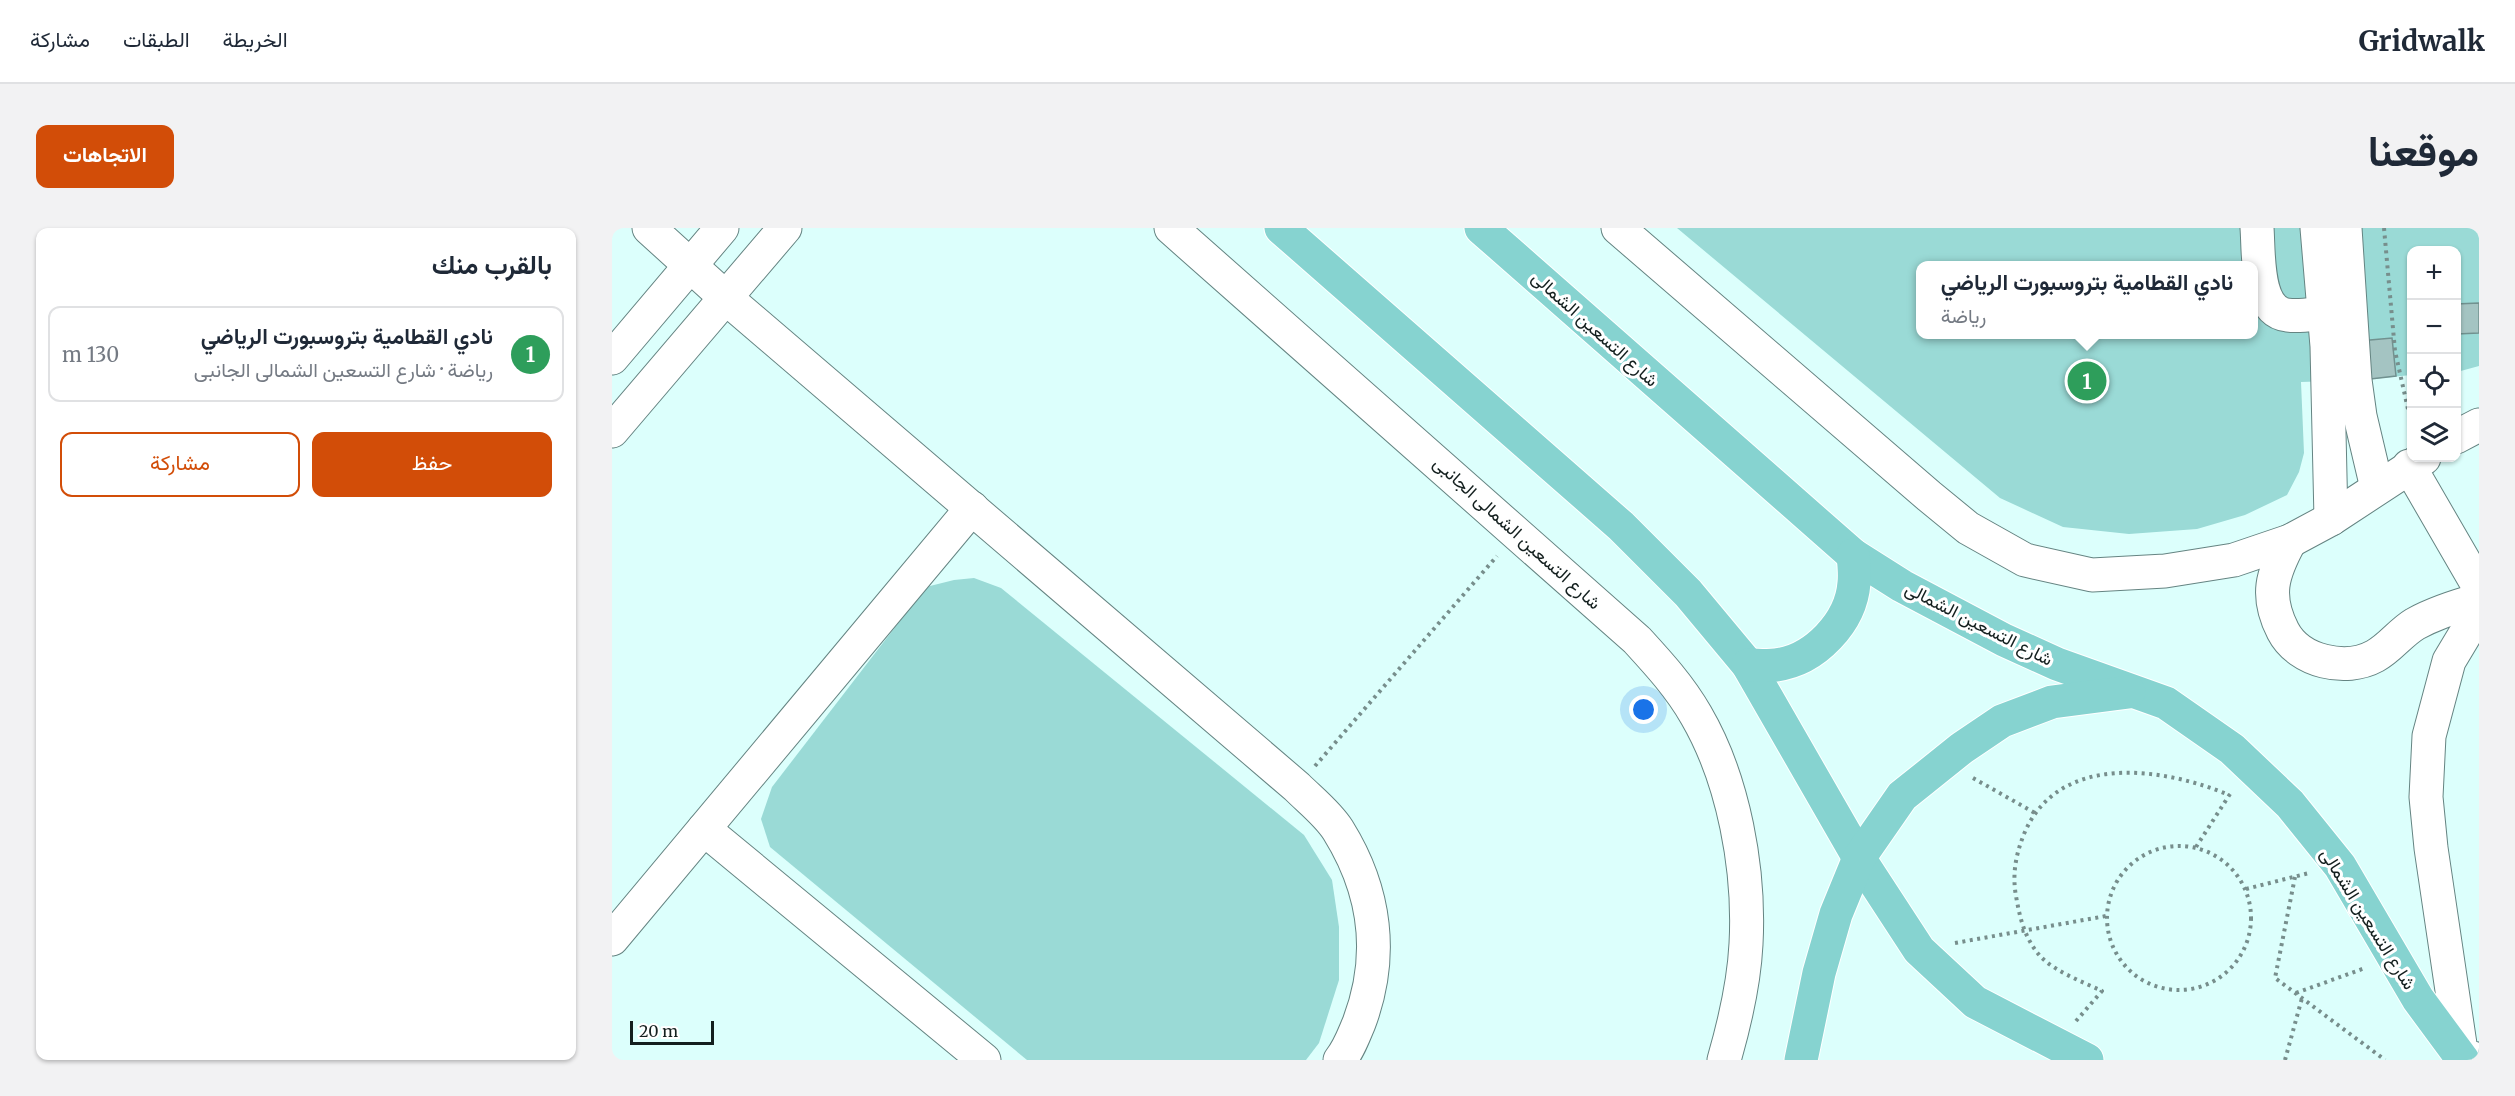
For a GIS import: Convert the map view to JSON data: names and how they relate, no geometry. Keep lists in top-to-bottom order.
{
  "streets": {
    "main road": ["شارع التسعين الشمالى"],
    "street": ["شارع التسعين الشمالى الجانبى"]
  },
  "scale_bar": "20 m",
  "page": {
    "header": "Gridwalk",
    "nav": ["الخريطة", "الطبقات", "مشاركة"],
    "title": "موقعنا",
    "buttons": [
      "الاتجاهات",
      ["حفظ", "مشاركة"]
    ],
    "heading": "بالقرب منك",
    "map_buttons": ["+", "−"],
    "popup": ["نادي القطامية بتروسبورت الرياضي", "رياضة"],
    "list": [
      {
        "mark": "1",
        "name": "نادي القطامية بتروسبورت الرياضي",
        "note": "رياضة · شارع التسعين الشمالى الجانبى",
        "value": "130 m"
      }
    ],
    "pins": "1",
    "scale": "20 m"
  }
}
